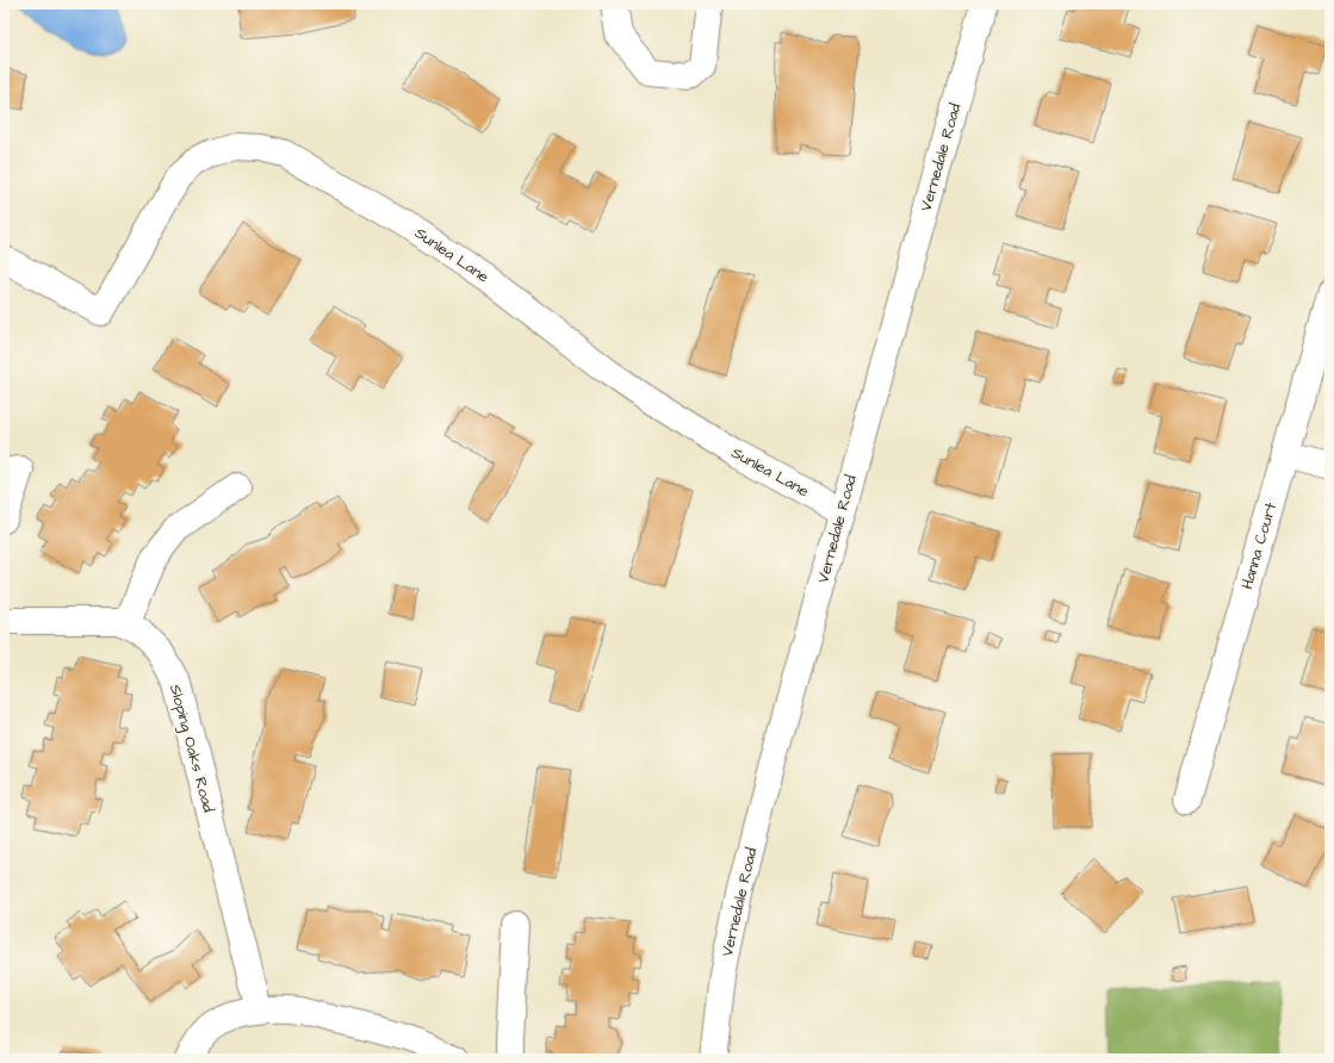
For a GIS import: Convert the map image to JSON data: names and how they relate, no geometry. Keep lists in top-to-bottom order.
{
  "streets": {
    "street": [
      "Vernedale Road",
      "Sunlea Lane",
      "Hanna Court",
      "Sloping Oaks Road"
    ]
  },
  "crossings": [
    ["Vernedale Road", "Sunlea Lane"]
  ]
}
